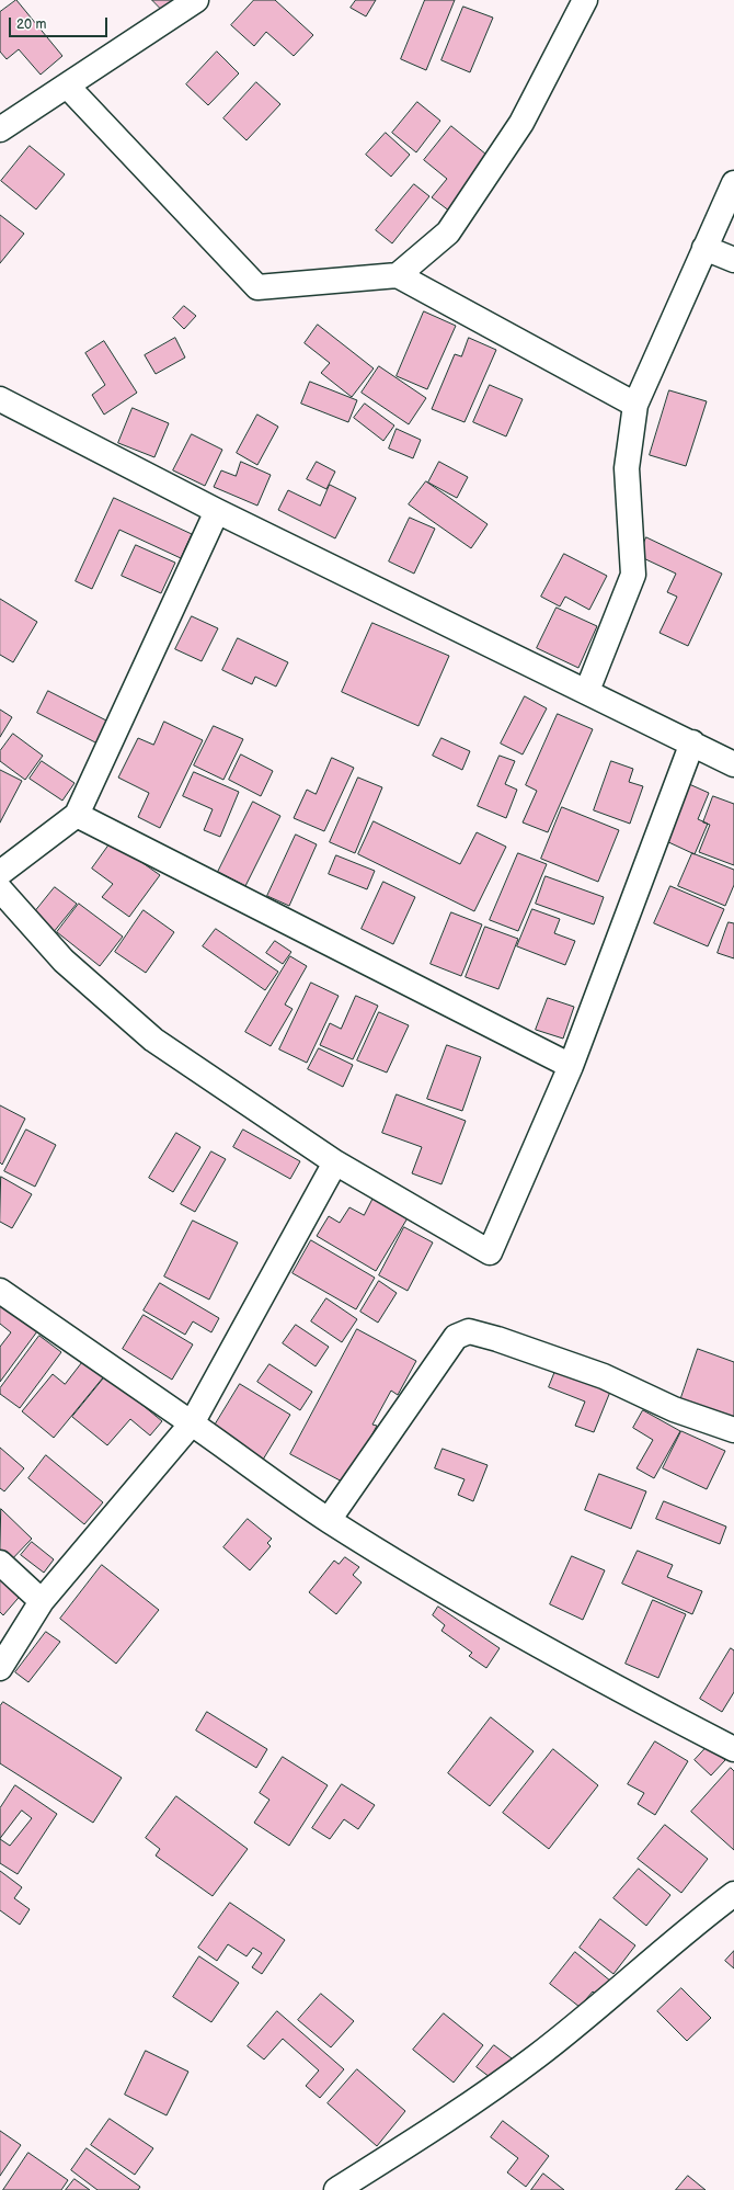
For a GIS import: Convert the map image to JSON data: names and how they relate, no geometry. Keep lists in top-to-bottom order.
{
  "scale_bar": "20 m"
}
